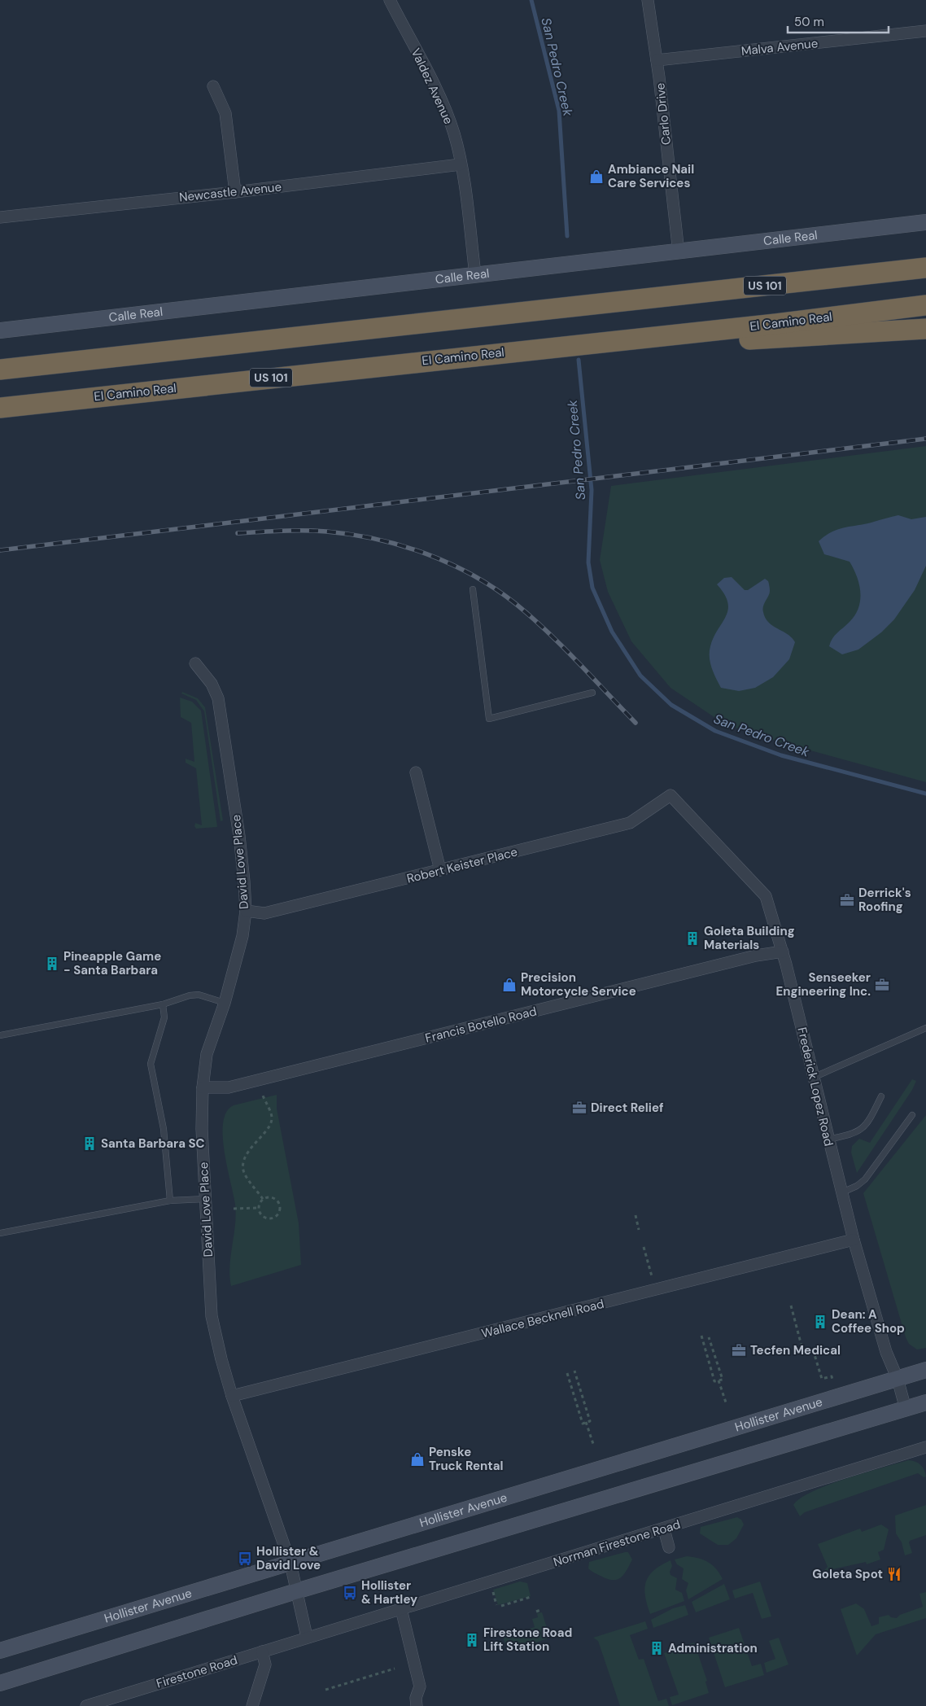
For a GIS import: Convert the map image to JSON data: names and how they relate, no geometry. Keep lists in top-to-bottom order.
{
  "streets": {
    "highway": ["US 101", "El Camino Real"],
    "main road": ["Calle Real", "Hollister Avenue"],
    "street": [
      "Malva Avenue",
      "Valdez Avenue",
      "Carlo Drive",
      "Newcastle Avenue",
      "David Love Place",
      "Robert Keister Place",
      "Francis Botello Road",
      "Frederick Lopez Road",
      "Wallace Becknell Road",
      "Norman Firestone Road",
      "Firestone Road"
    ]
  },
  "crossings": [
    ["Malva Avenue", "Carlo Drive"],
    ["Valdez Avenue", "Newcastle Avenue"],
    ["Valdez Avenue", "Calle Real"],
    ["Carlo Drive", "Calle Real"],
    ["David Love Place", "Robert Keister Place"],
    ["David Love Place", "Francis Botello Road"],
    ["David Love Place", "Wallace Becknell Road"],
    ["David Love Place", "Hollister Avenue"],
    ["David Love Place", "Norman Firestone Road"],
    ["David Love Place", "Firestone Road"],
    ["Robert Keister Place", "Frederick Lopez Road"],
    ["Francis Botello Road", "Frederick Lopez Road"],
    ["Frederick Lopez Road", "Wallace Becknell Road"],
    ["Frederick Lopez Road", "Hollister Avenue"],
    ["Norman Firestone Road", "Firestone Road"]
  ],
  "water": ["San Pedro Creek"],
  "places": {
    "shop": ["Ambiance Nail Care Services", "Precision Motorcycle Service", "Penske Truck Rental"],
    "office": [
      "Derrick's Roofing",
      "Senseeker Engineering Inc.",
      "Direct Relief",
      "Tecfen Medical"
    ],
    "building": [
      "Goleta Building Materials",
      "Pineapple Game - Santa Barbara",
      "Santa Barbara SC",
      "Dean: A Coffee Shop",
      "Firestone Road Lift Station",
      "Administration"
    ],
    "bus stop": ["Hollister & David Love", "Hollister & Hartley"],
    "restaurant": ["Goleta Spot"]
  },
  "scale_bar": "50 m"
}
